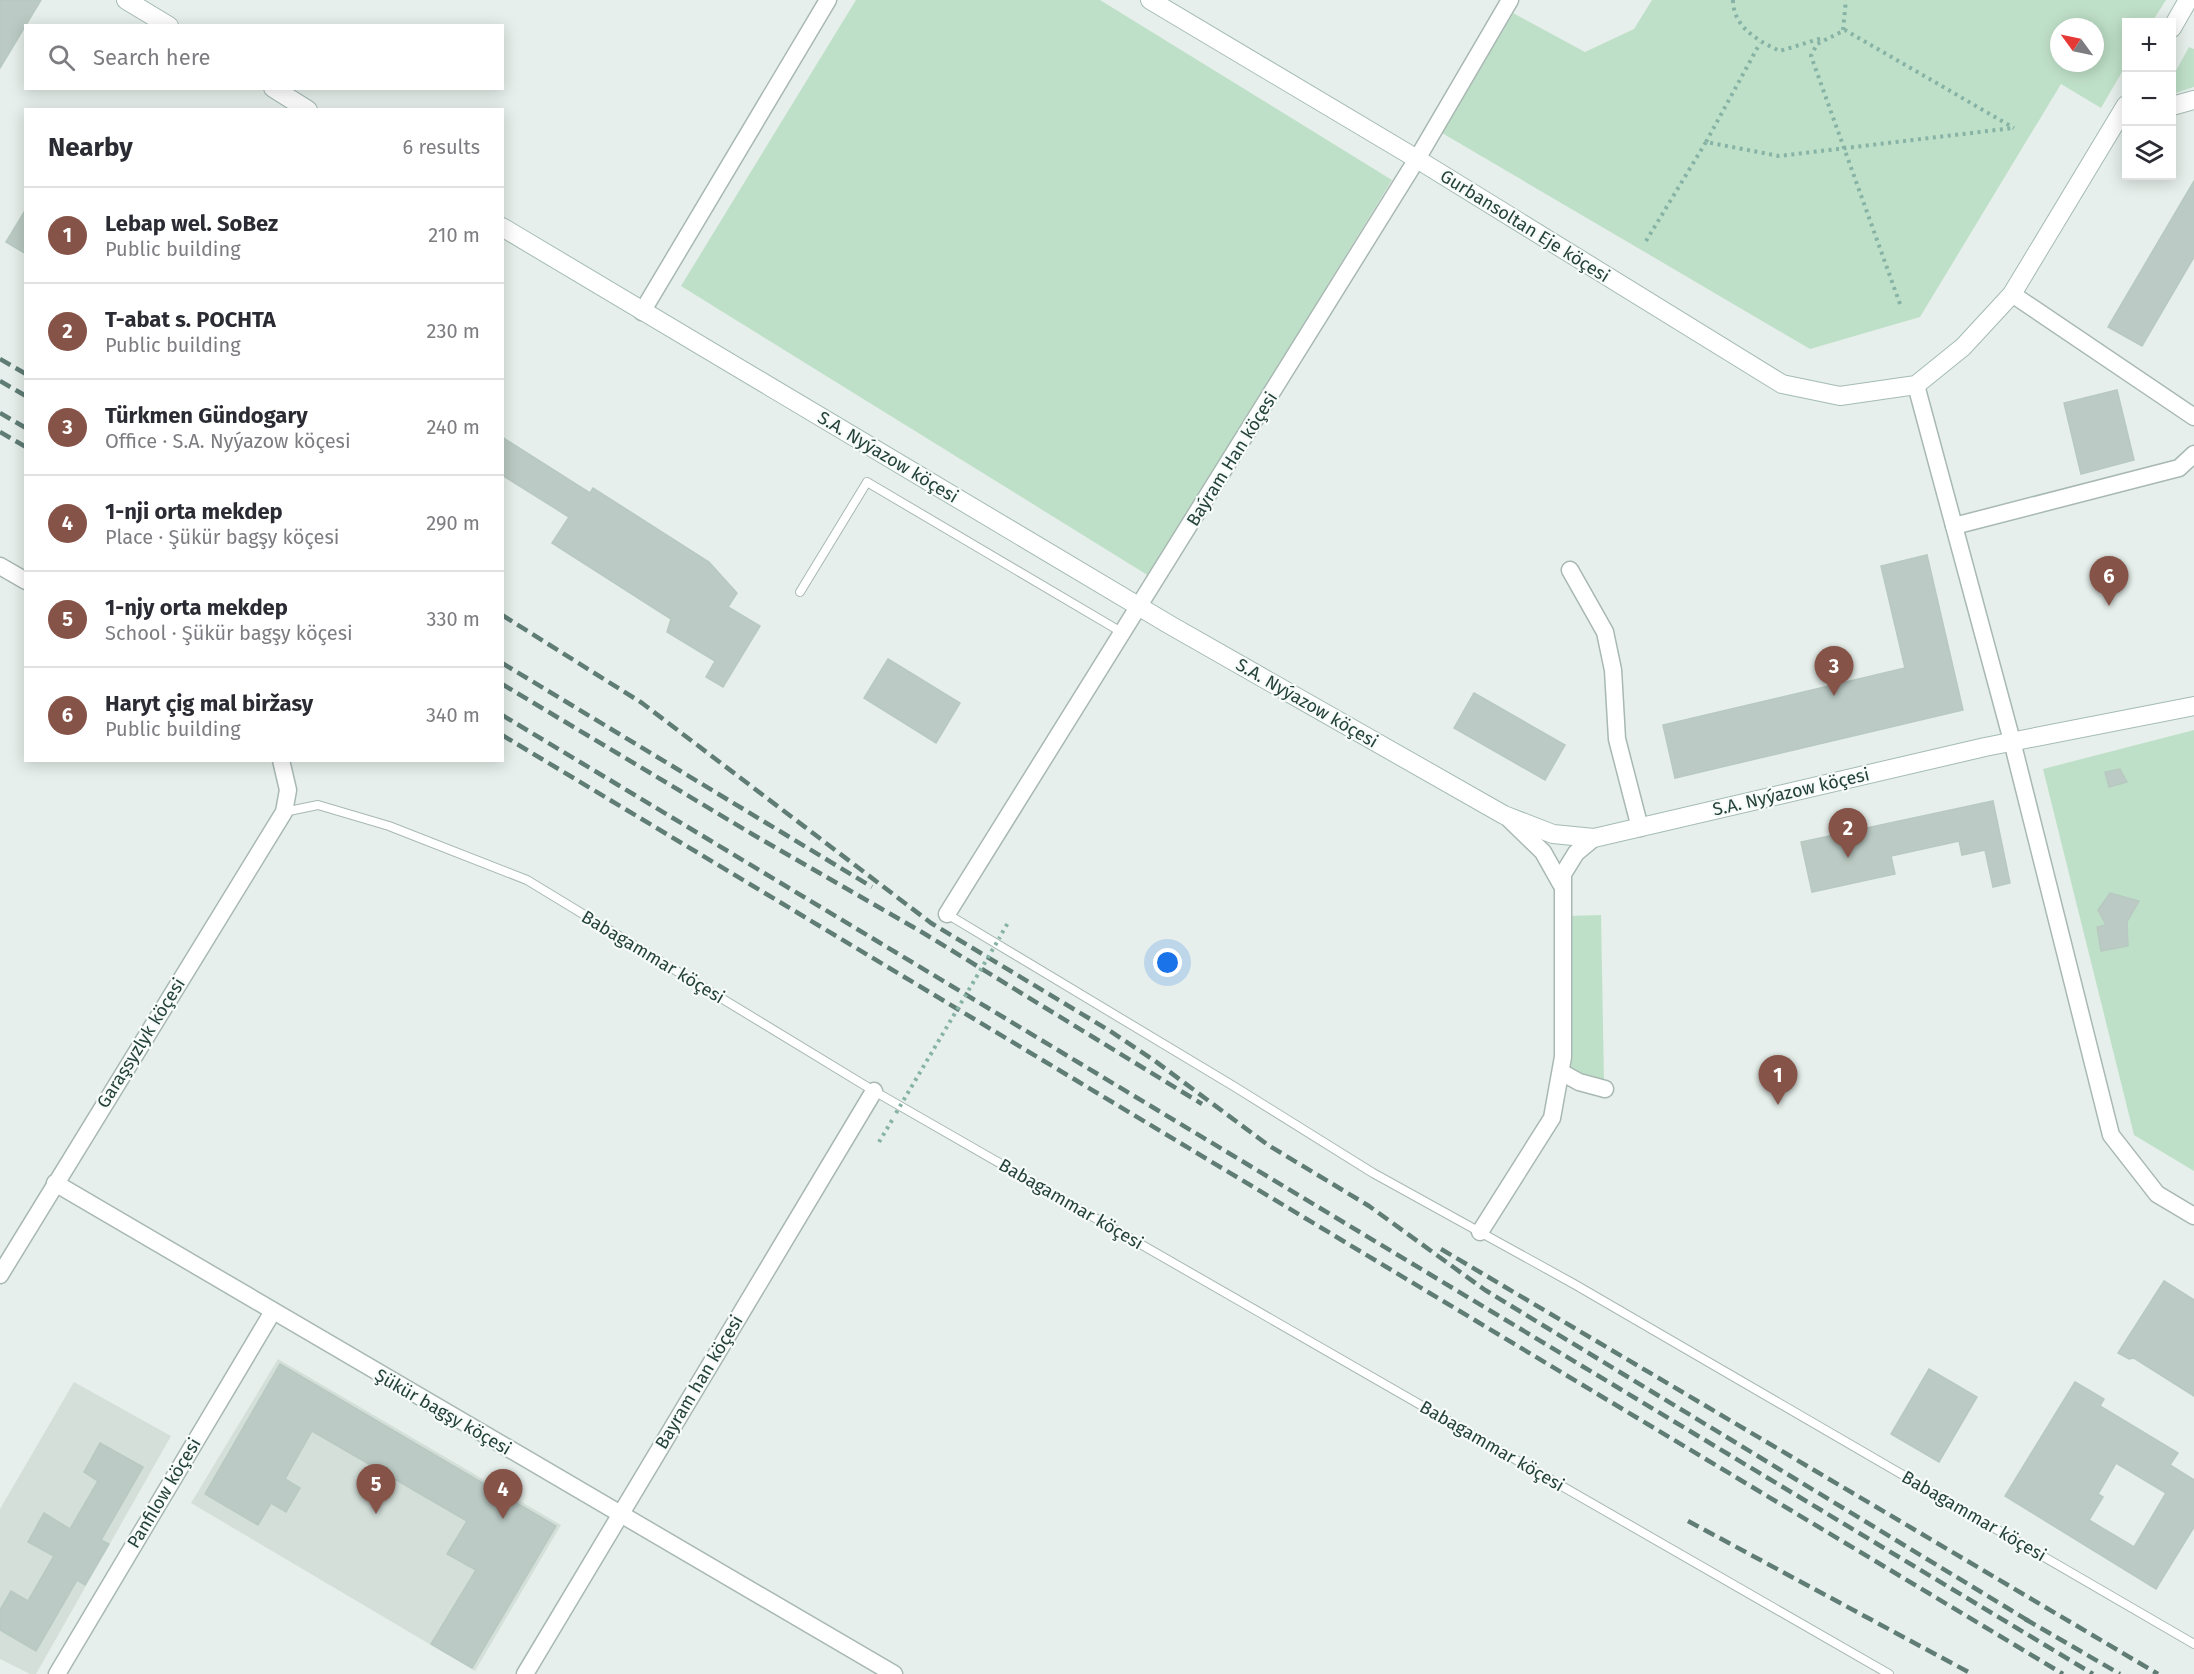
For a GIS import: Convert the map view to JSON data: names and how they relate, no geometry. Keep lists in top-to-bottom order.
{
  "streets": {
    "street": [
      "Gurbansoltan Eje köçesi",
      "S.A. Nyýazow köçesi",
      "Baýram Han köçesi",
      "Garaşsyzlyk köçesi",
      "Bayram han köçesi",
      "Şükür bagşy köçesi",
      "Panfilow köçesi"
    ],
    "lane": ["Babagammar köçesi"]
  },
  "crossings": [
    ["Gurbansoltan Eje köçesi", "Baýram Han köçesi"],
    ["S.A. Nyýazow köçesi", "Baýram Han köçesi"],
    ["Baýram Han köçesi", "Babagammar köçesi"],
    ["Babagammar köçesi", "Garaşsyzlyk köçesi"],
    ["Babagammar köçesi", "Bayram han köçesi"],
    ["Garaşsyzlyk köçesi", "Şükür bagşy köçesi"],
    ["Bayram han köçesi", "Şükür bagşy köçesi"],
    ["Şükür bagşy köçesi", "Panfilow köçesi"]
  ],
  "north": "top left",
  "page": {
    "map_buttons": ["+", "−"],
    "search": "Search here",
    "heading": ["Nearby", "6 results"],
    "list": [
      {
        "mark": "1",
        "name": "Lebap wel. SoBez",
        "note": "Public building",
        "value": "210 m"
      },
      {
        "mark": "2",
        "name": "T-abat s. POCHTA",
        "note": "Public building",
        "value": "230 m"
      },
      {
        "mark": "3",
        "name": "Türkmen Gündogary",
        "note": "Office · S.A. Nyýazow köçesi",
        "value": "240 m"
      },
      {
        "mark": "4",
        "name": "1-nji orta mekdep",
        "note": "Place · Şükür bagşy köçesi",
        "value": "290 m"
      },
      {
        "mark": "5",
        "name": "1-njy orta mekdep",
        "note": "School · Şükür bagşy köçesi",
        "value": "330 m"
      },
      {
        "mark": "6",
        "name": "Haryt çig mal biržasy",
        "note": "Public building",
        "value": "340 m"
      }
    ],
    "pins": [
      "6",
      "3",
      "2",
      "1",
      "5",
      "4"
    ]
  }
}
